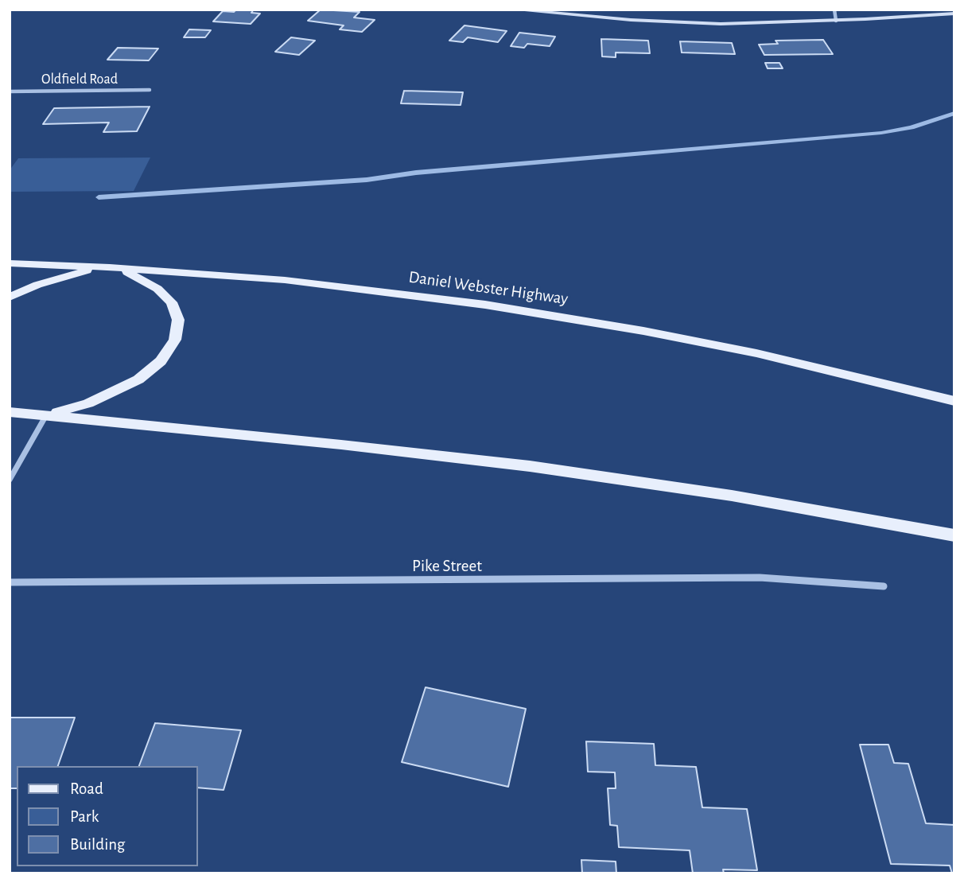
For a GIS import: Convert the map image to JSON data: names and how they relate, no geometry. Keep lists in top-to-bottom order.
{
  "streets": {
    "main road": ["Daniel Webster Highway"],
    "street": ["Oldfield Road", "Pike Street"]
  },
  "legend": ["Road", "Park", "Building"]
}
